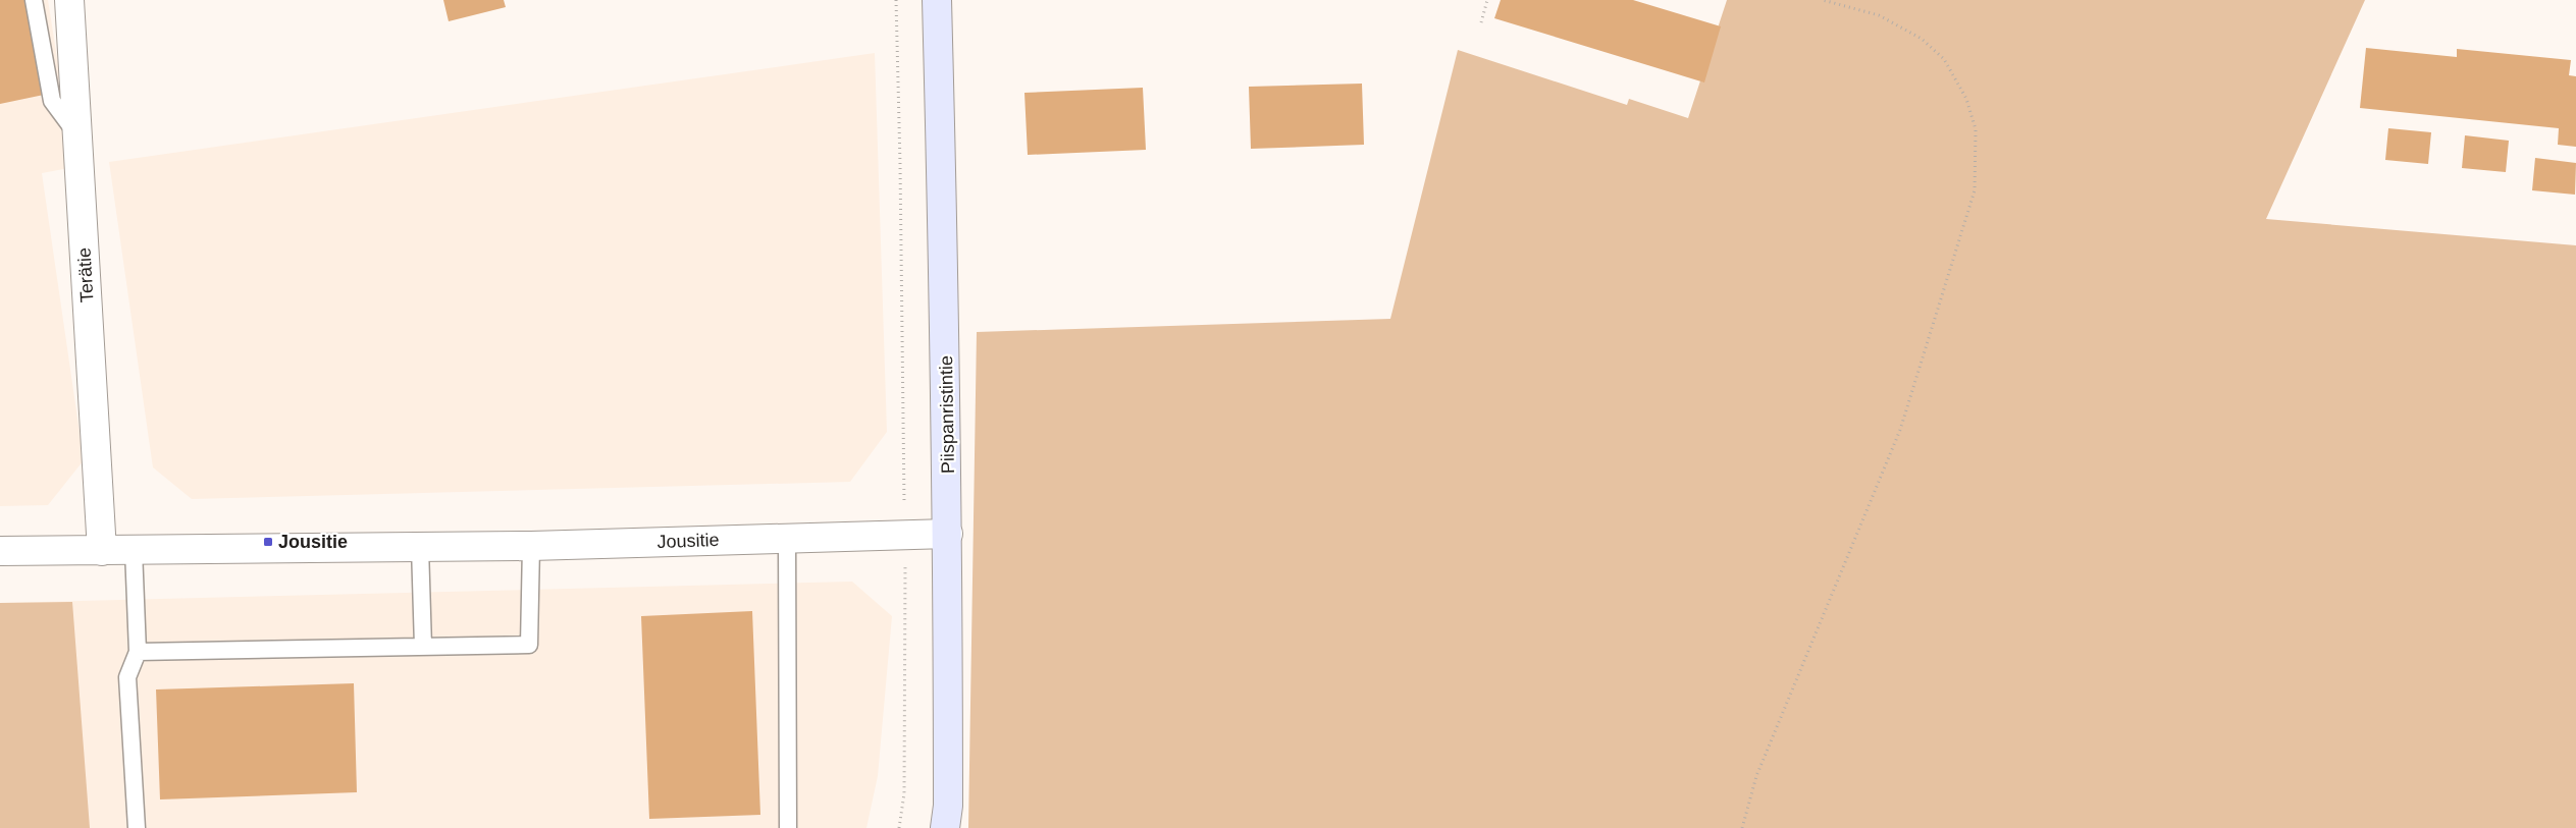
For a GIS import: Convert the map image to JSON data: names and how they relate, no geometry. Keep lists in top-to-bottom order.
{
  "streets": {
    "street": ["Terätie", "Piispanristintie", "Jousitie"]
  },
  "crossings": [
    ["Terätie", "Jousitie"],
    ["Piispanristintie", "Jousitie"]
  ],
  "places": {
    "transit": ["Jousitie"]
  }
}
